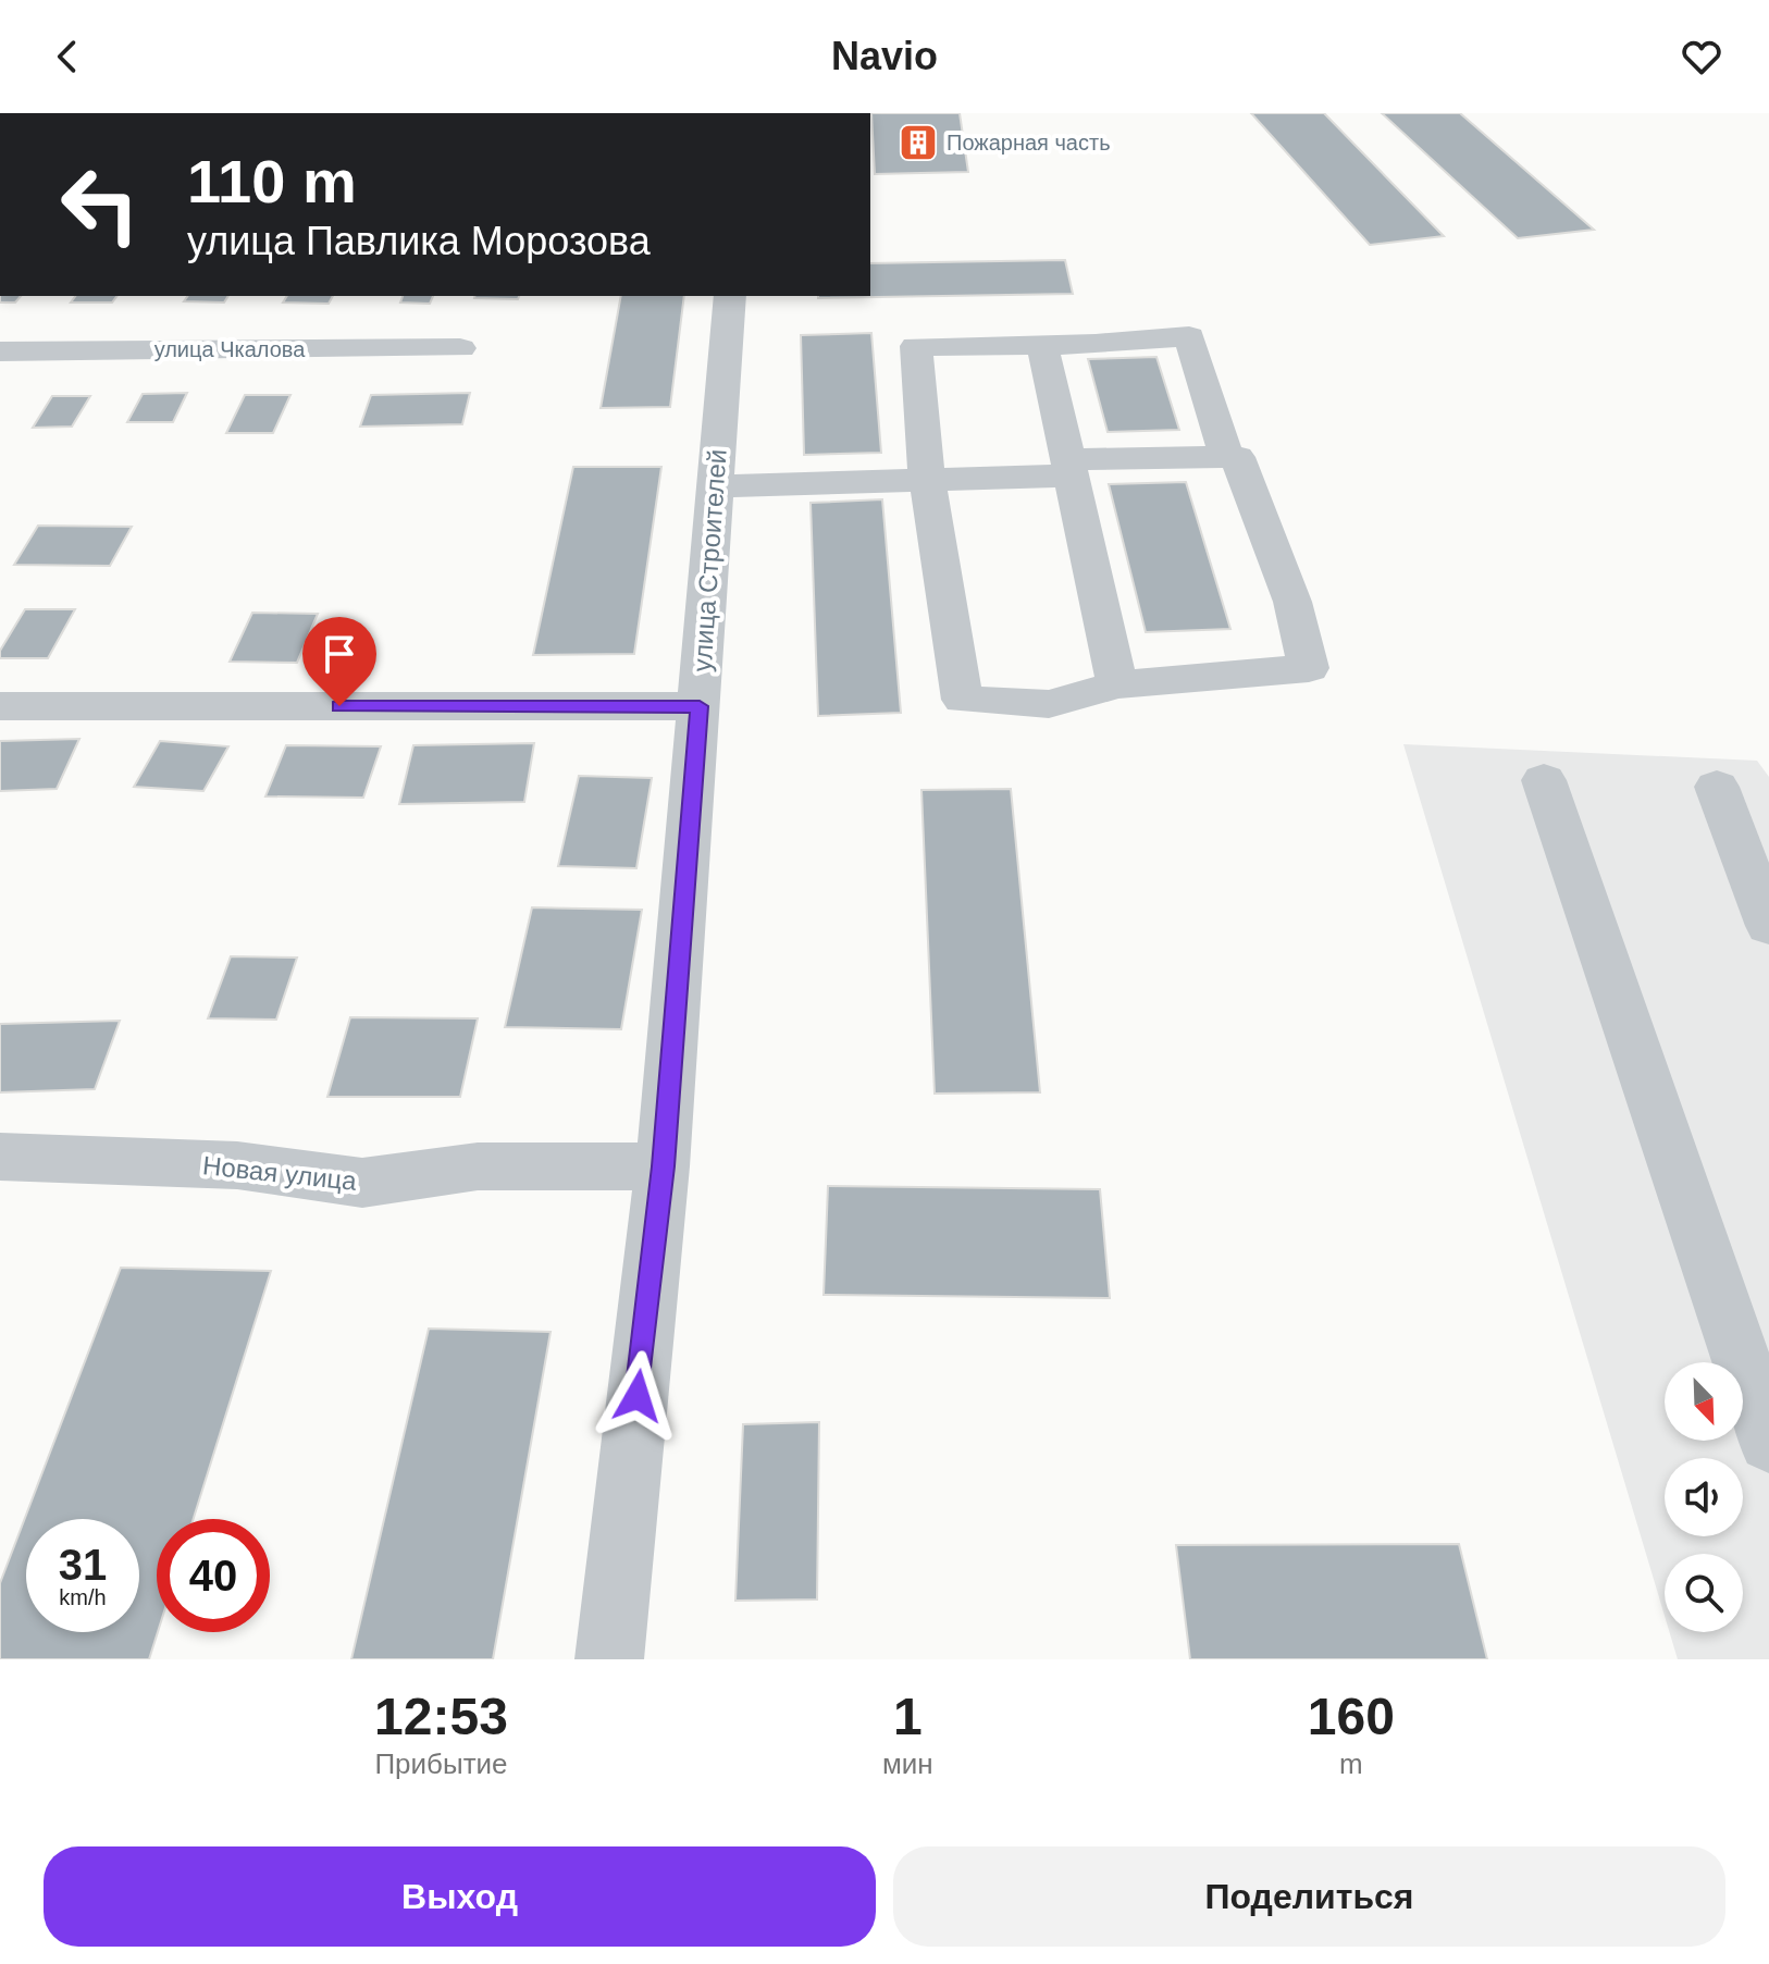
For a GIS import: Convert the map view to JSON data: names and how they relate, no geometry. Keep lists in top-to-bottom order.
{
  "streets": {
    "street": ["улица Чкалова", "улица Строителей", "Новая улица"]
  },
  "crossings": [
    ["улица Строителей", "Новая улица"]
  ],
  "places": {
    "building": ["Пожарная часть"]
  },
  "north": "bottom right",
  "page": {
    "header": "Navio",
    "turn": ["110 m", "улица Павлика Морозова"],
    "speed": "31 km/h",
    "limit": "40",
    "eta": [
      "12:53",
      "Прибытие",
      "1",
      "мин",
      "160",
      "m"
    ],
    "buttons": ["Выход", "Поделиться"]
  }
}
